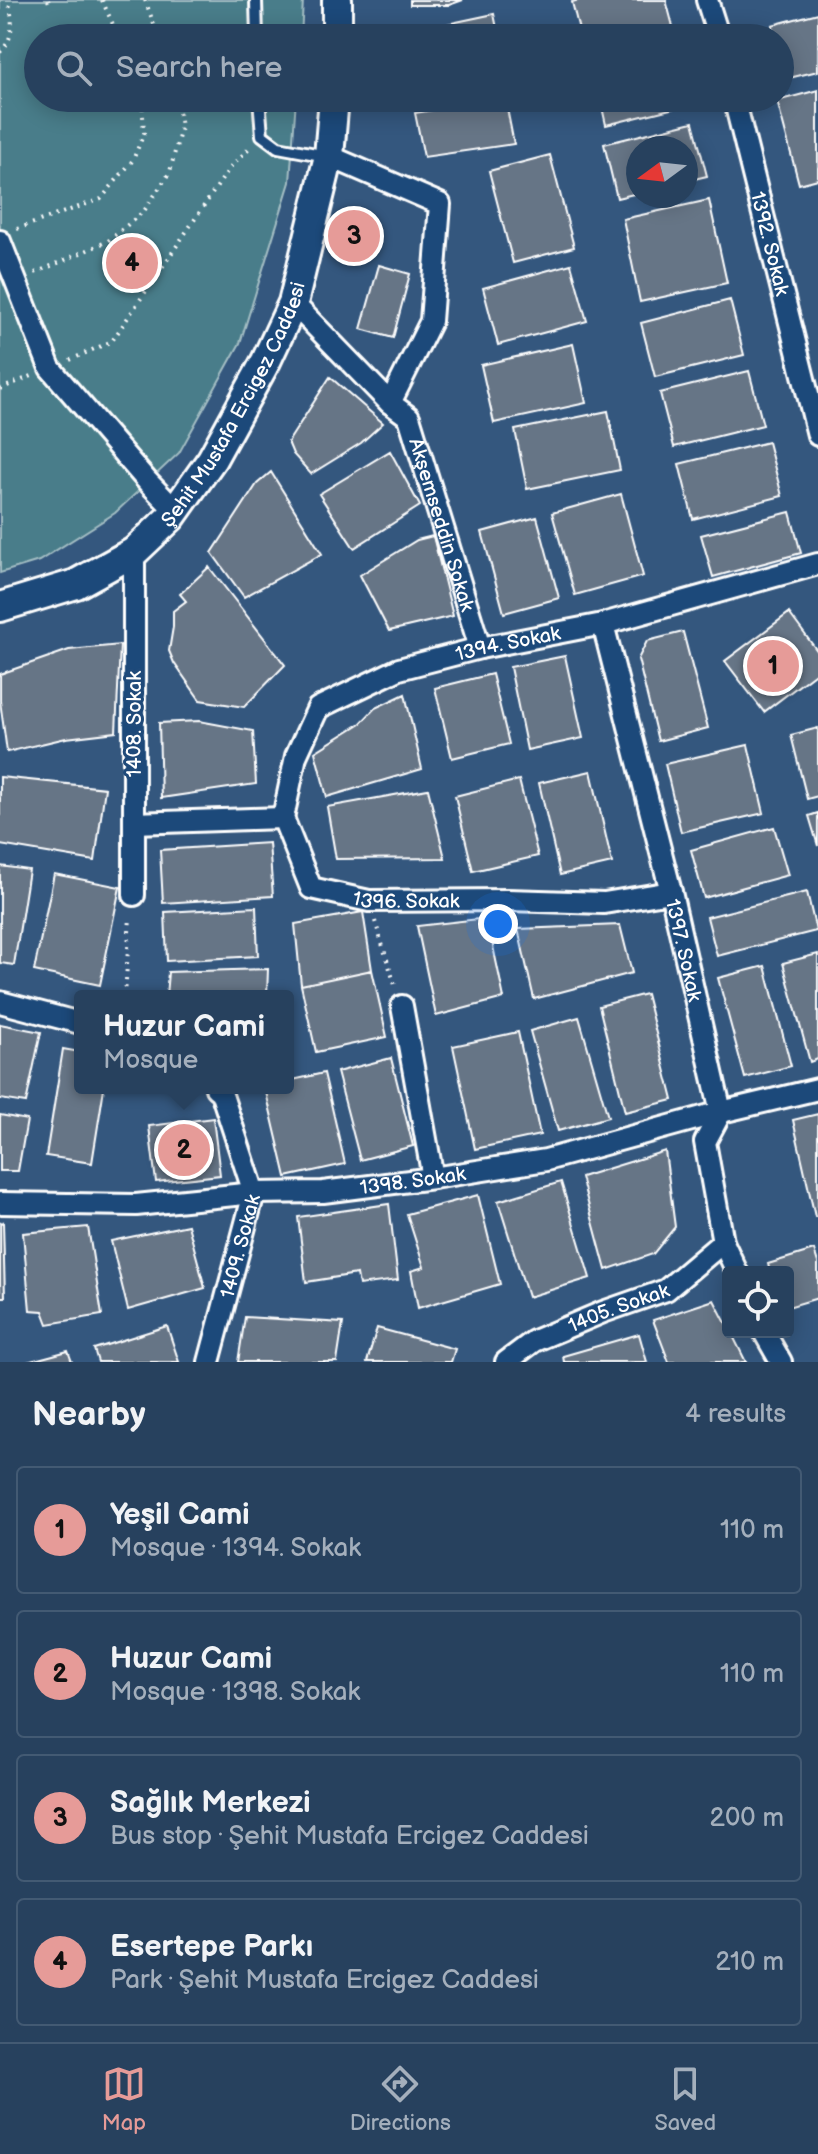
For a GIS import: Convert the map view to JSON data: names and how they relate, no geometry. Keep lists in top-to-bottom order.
{
  "streets": {
    "main road": ["Şehit Mustafa Ercigez Caddesi"],
    "street": [
      "1392. Sokak",
      "Akşemseddin Sokak",
      "1394. Sokak",
      "1408. Sokak",
      "1396. Sokak",
      "1397. Sokak",
      "1398. Sokak",
      "1409. Sokak",
      "1405. Sokak"
    ]
  },
  "crossings": [
    ["Şehit Mustafa Ercigez Caddesi", "Akşemseddin Sokak"],
    ["Şehit Mustafa Ercigez Caddesi", "1408. Sokak"],
    ["Akşemseddin Sokak", "1394. Sokak"],
    ["1394. Sokak", "1396. Sokak"],
    ["1394. Sokak", "1397. Sokak"],
    ["1396. Sokak", "1397. Sokak"],
    ["1397. Sokak", "1398. Sokak"],
    ["1398. Sokak", "1409. Sokak"]
  ],
  "north": "left",
  "page": {
    "search": "Search here",
    "pins": [
      "3",
      "4",
      "1",
      "2"
    ],
    "popup": ["Huzur Cami", "Mosque"],
    "heading": ["Nearby", "4 results"],
    "list": [
      {
        "mark": "1",
        "name": "Yeşil Cami",
        "note": "Mosque · 1394. Sokak",
        "value": "110 m"
      },
      {
        "mark": "2",
        "name": "Huzur Cami",
        "note": "Mosque · 1398. Sokak",
        "value": "110 m"
      },
      {
        "mark": "3",
        "name": "Sağlık Merkezi",
        "note": "Bus stop · Şehit Mustafa Ercigez Caddesi",
        "value": "200 m"
      },
      {
        "mark": "4",
        "name": "Esertepe Parkı",
        "note": "Park · Şehit Mustafa Ercigez Caddesi",
        "value": "210 m"
      }
    ],
    "nav": ["Map", "Directions", "Saved"]
  }
}
